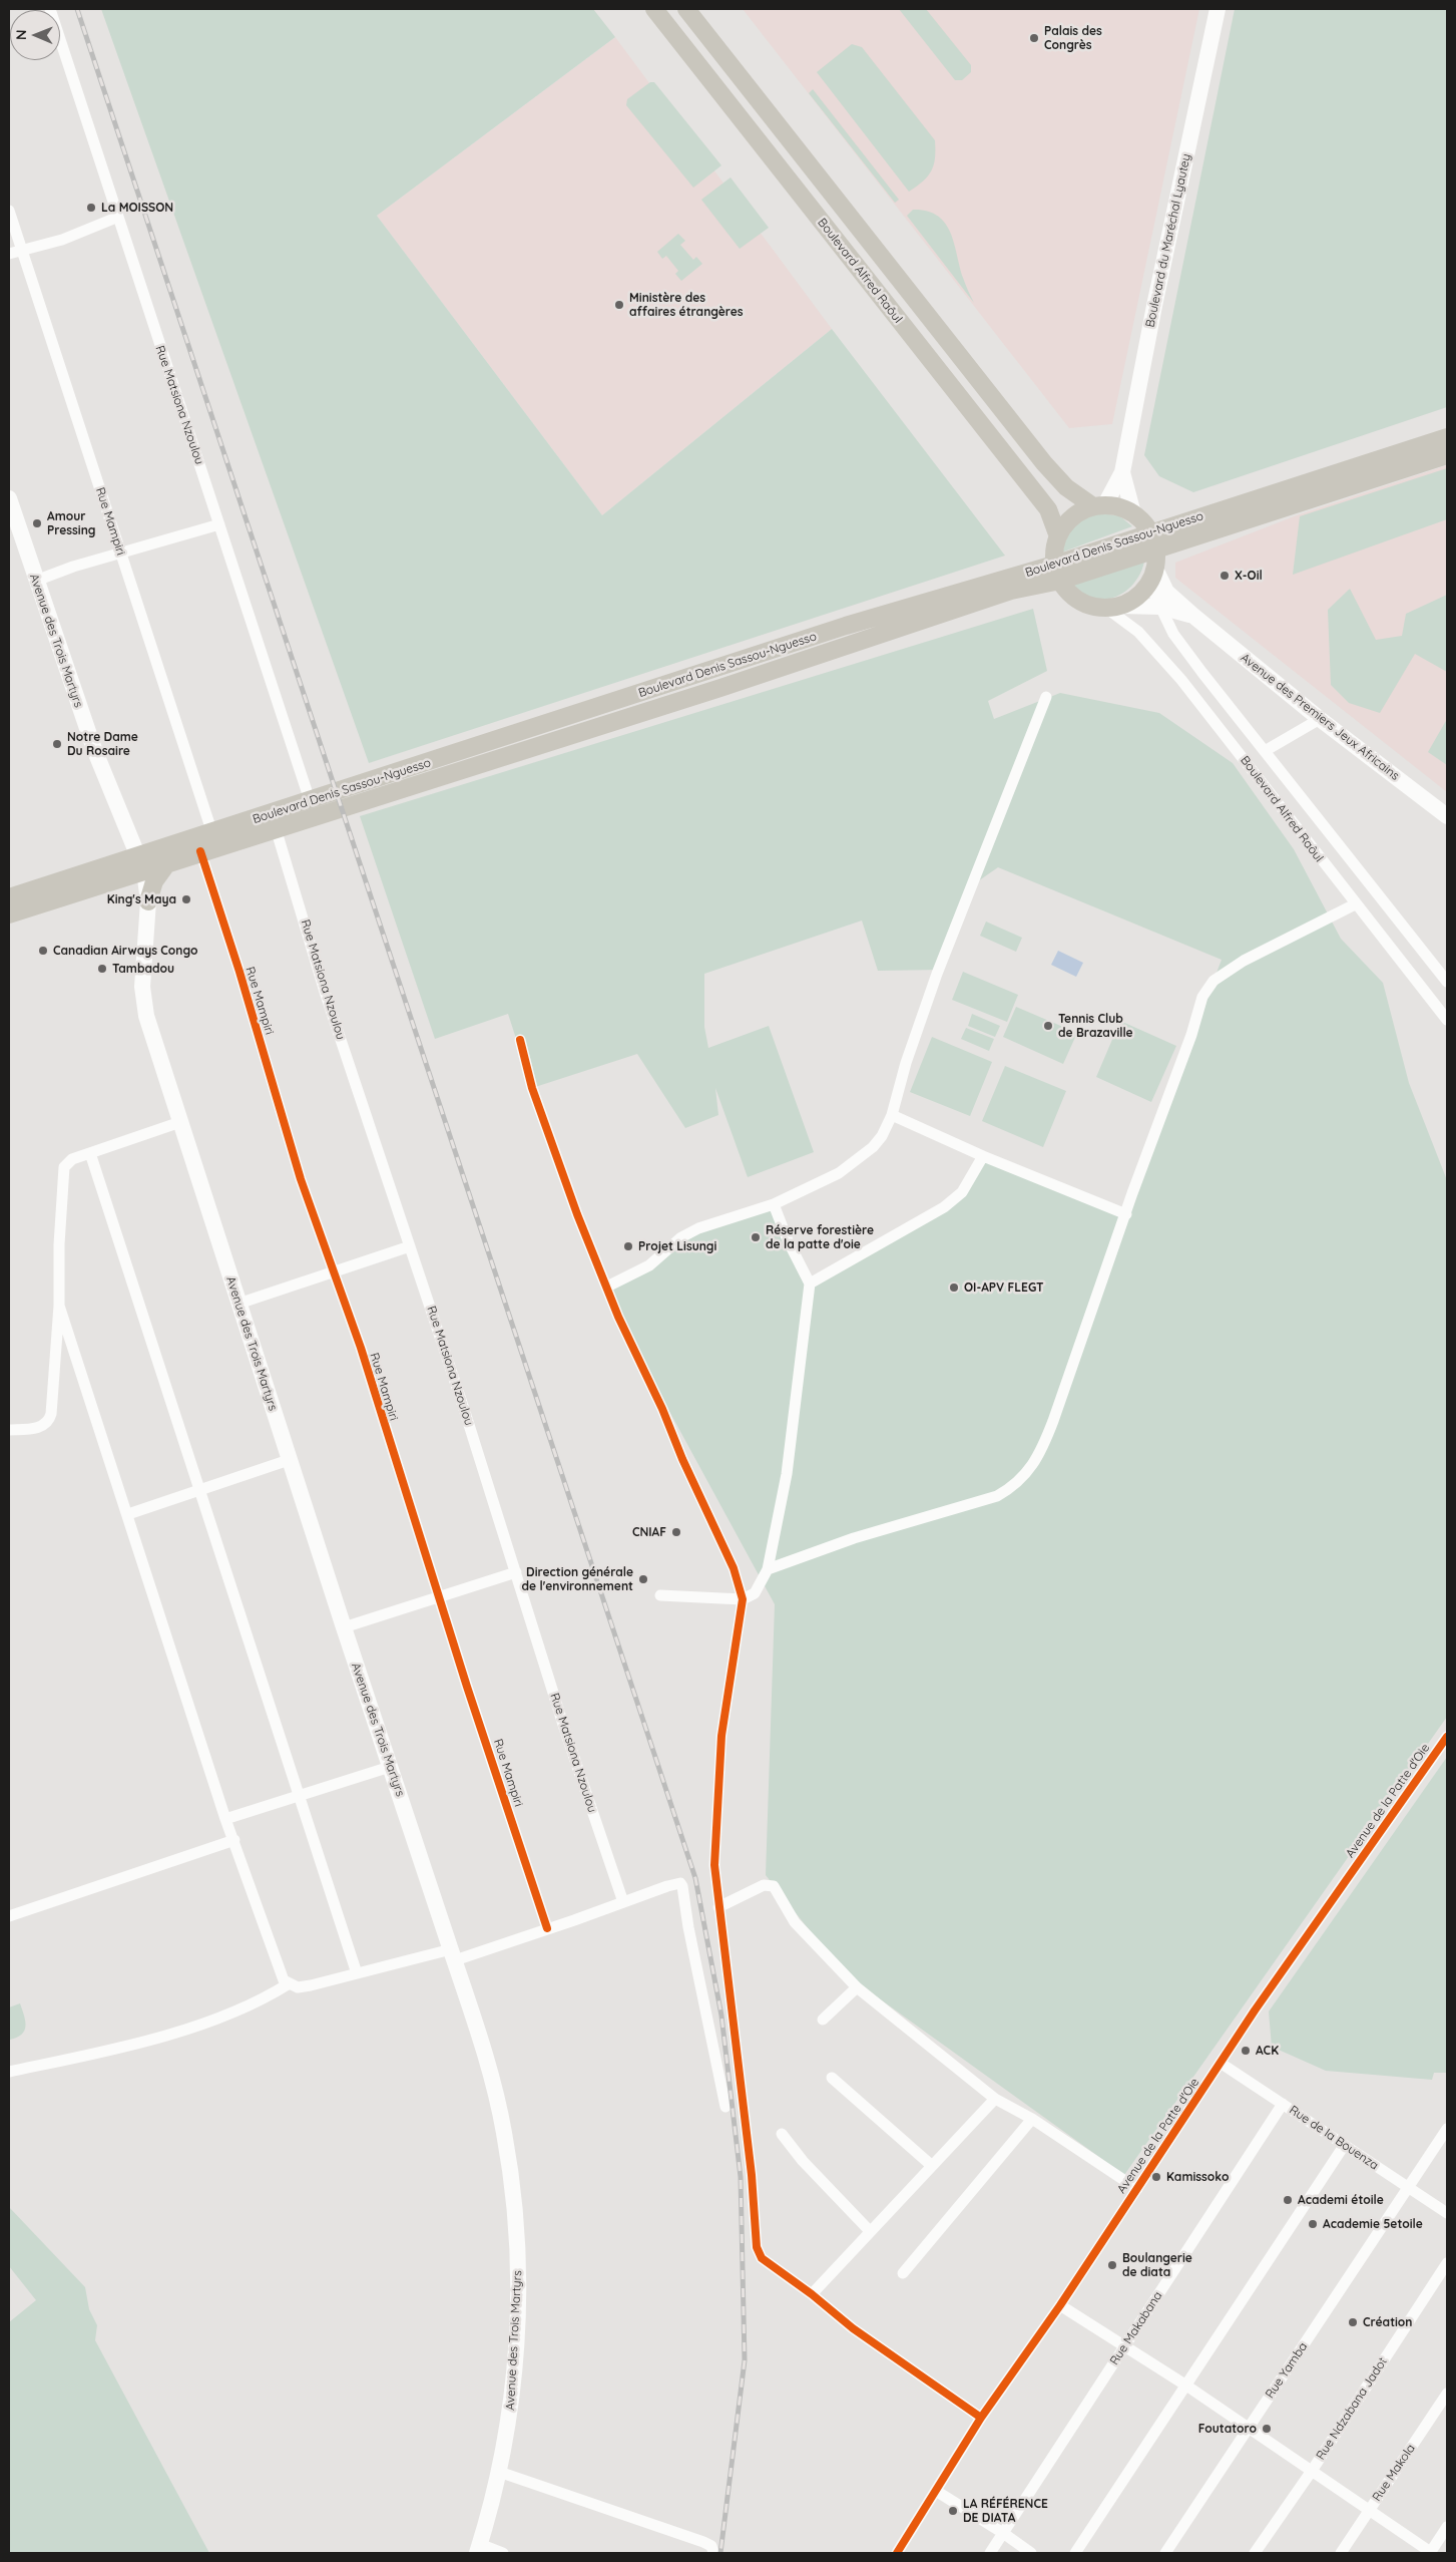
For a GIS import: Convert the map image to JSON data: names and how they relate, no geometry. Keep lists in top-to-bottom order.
{
  "streets": {
    "main road": [
      "Boulevard du Maréchal Lyautey",
      "Boulevard Alfred Raôul",
      "Boulevard Denis Sassou-Nguesso",
      "Avenue des Trois Martyrs",
      "Avenue des Premiers Jeux Africains"
    ],
    "street": [
      "Rue Matsiona Nzoulou",
      "Rue Mampiri",
      "Avenue de la Patte d'Oie",
      "Rue de la Bouenza",
      "Rue Makabana",
      "Rue Yamba",
      "Rue Ndzabana Jadot",
      "Rue Makola"
    ]
  },
  "crossings": [
    ["Boulevard Alfred Raôul", "Avenue des Premiers Jeux Africains"],
    ["Rue Matsiona Nzoulou", "Boulevard Denis Sassou-Nguesso"],
    ["Rue Mampiri", "Boulevard Denis Sassou-Nguesso"],
    ["Boulevard Denis Sassou-Nguesso", "Avenue des Trois Martyrs"],
    ["Avenue de la Patte d'Oie", "Rue de la Bouenza"],
    ["Rue de la Bouenza", "Rue Makabana"],
    ["Rue de la Bouenza", "Rue Yamba"]
  ],
  "places": [
    "Palais des Congrès",
    "La MOISSON",
    "Ministère des affaires étrangères",
    "Amour Pressing",
    "X-Oil",
    "Notre Dame Du Rosaire",
    "King's Maya",
    "Canadian Airways Congo",
    "Tambadou",
    "Tennis Club de Brazaville",
    "Réserve forestière de la patte d'oie",
    "Projet Lisungi",
    "OI-APV FLEGT",
    "CNIAF",
    "Direction générale de l'environnement",
    "ACK",
    "Kamissoko",
    "Academi étoile",
    "Academie 5etoile",
    "Boulangerie de diata",
    "Création",
    "Foutatoro",
    "LA RÉFÉRENCE DE DIATA"
  ],
  "north": "left"
}
